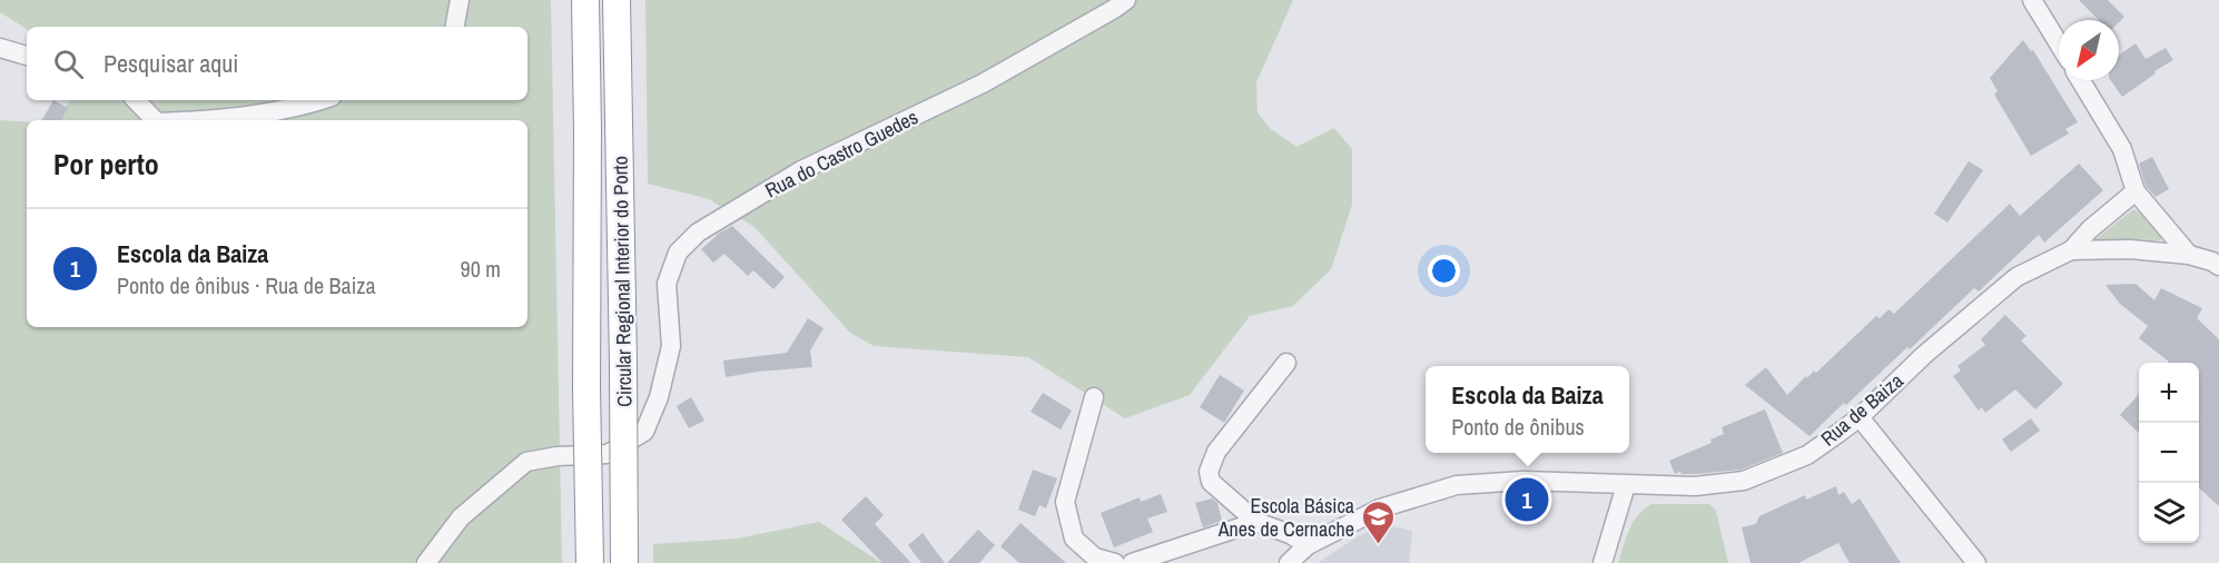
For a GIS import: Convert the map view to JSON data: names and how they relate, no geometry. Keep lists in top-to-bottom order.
{
  "streets": {
    "highway": ["Circular Regional Interior do Porto"],
    "street": ["Rua do Castro Guedes", "Rua de Baiza"]
  },
  "places": {
    "school or university": ["Escola Básica Anes de Cernache"]
  },
  "north": "bottom left",
  "page": {
    "search": "Pesquisar aqui",
    "heading": "Por perto",
    "list": [
      {
        "mark": "1",
        "name": "Escola da Baiza",
        "note": "Ponto de ônibus · Rua de Baiza",
        "value": "90 m"
      }
    ],
    "map_buttons": ["+", "−"],
    "popup": ["Escola da Baiza", "Ponto de ônibus"],
    "pins": "1"
  }
}
